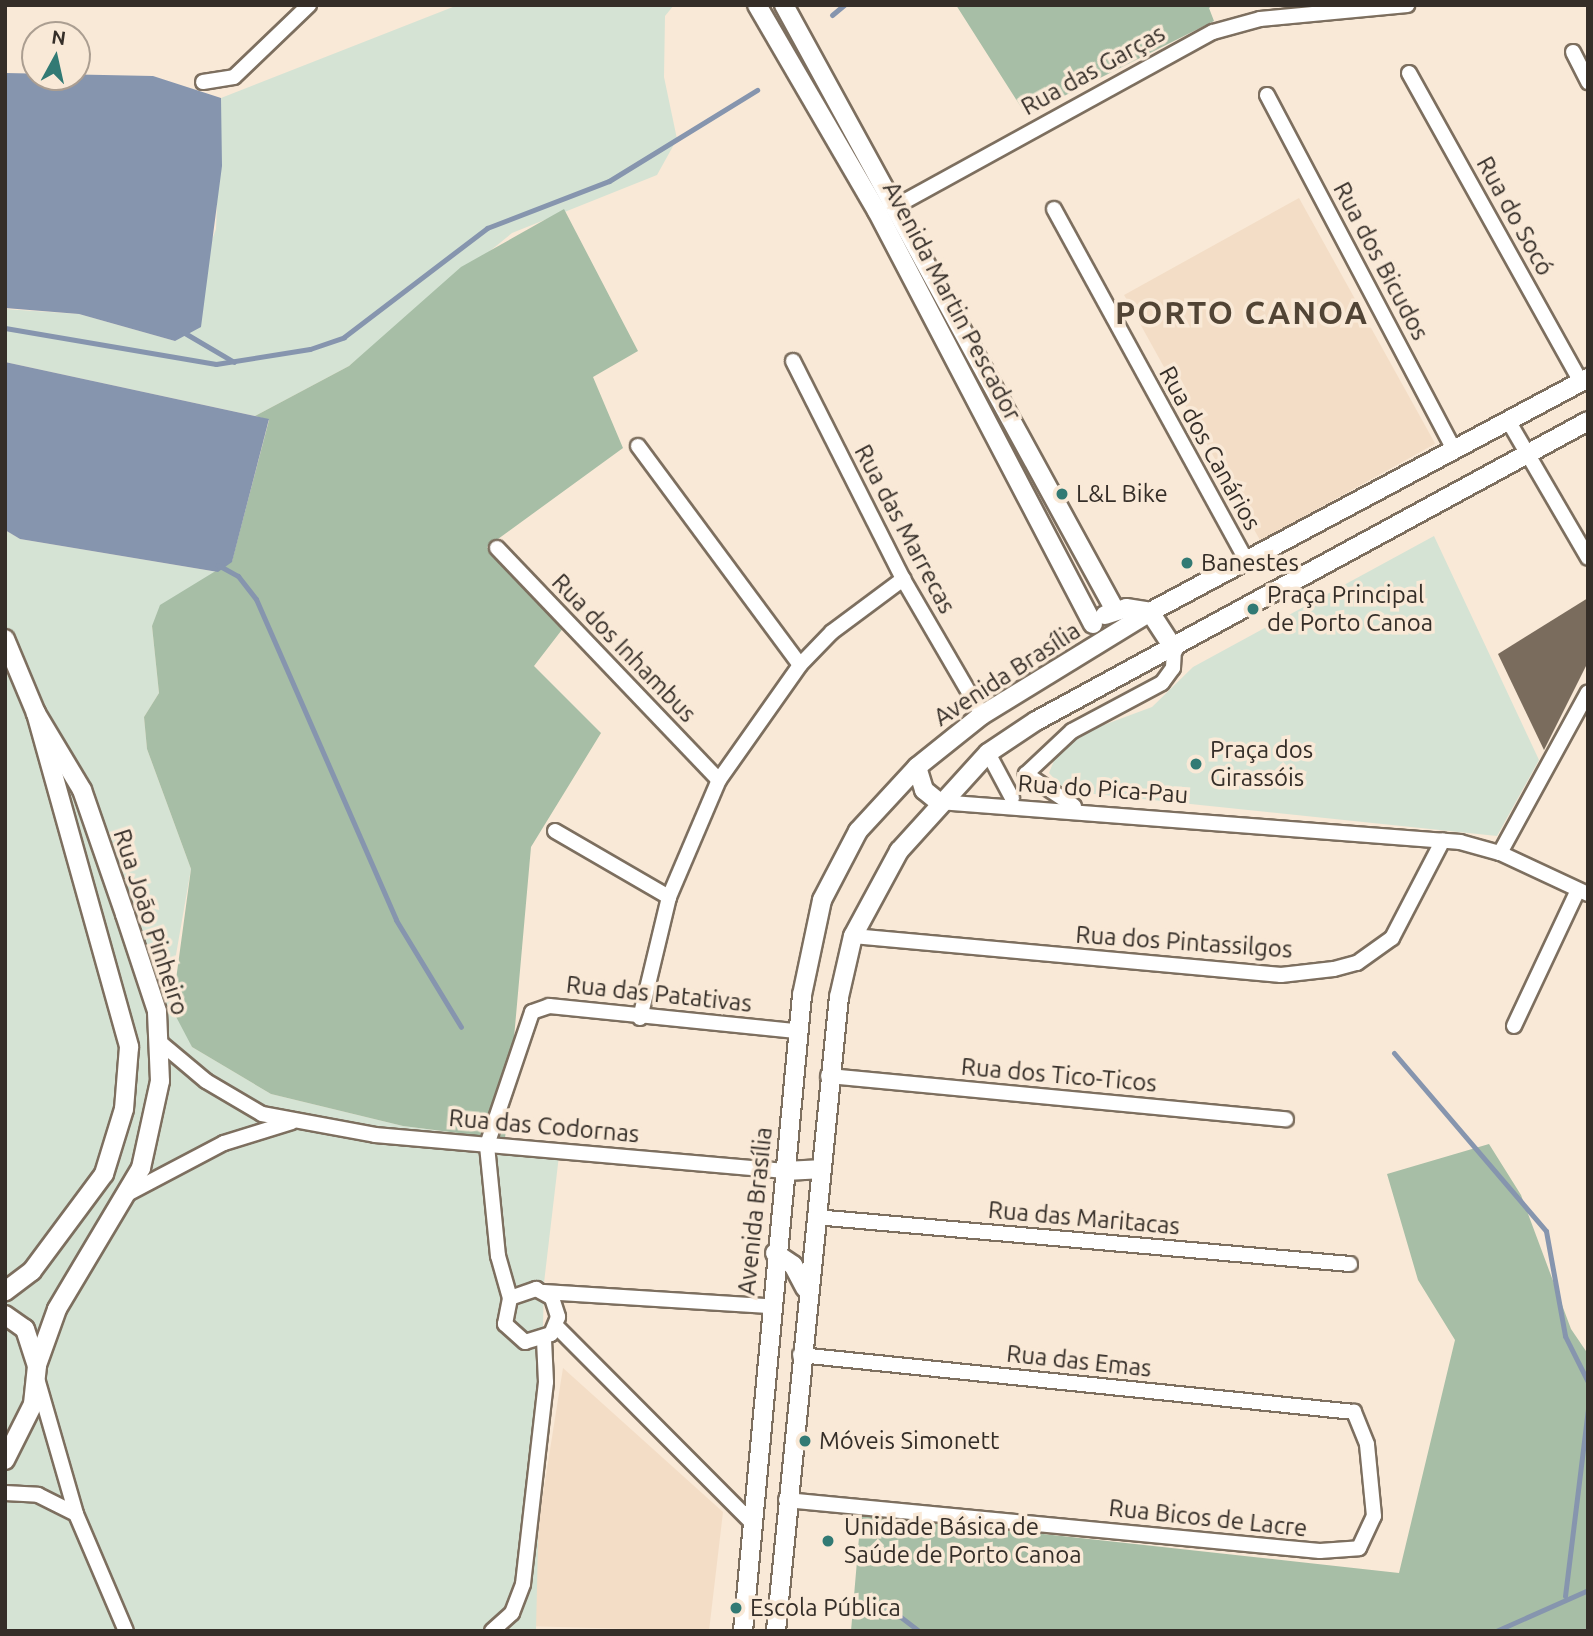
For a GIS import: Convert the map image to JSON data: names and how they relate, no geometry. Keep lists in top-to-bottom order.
{
  "streets": {
    "street": [
      "Rua das Garças",
      "Rua do Socó",
      "Rua dos Bicudos",
      "Avenida Martin Pescador",
      "Rua dos Canários",
      "Rua das Marrecas",
      "Rua dos Inhambus",
      "Avenida Brasília",
      "Rua do Pica-Pau",
      "Rua João Pinheiro",
      "Rua dos Pintassilgos",
      "Rua das Patativas",
      "Rua dos Tico-Ticos",
      "Rua das Codornas",
      "Rua das Maritacas",
      "Rua das Emas",
      "Rua Bicos de Lacre"
    ]
  },
  "crossings": [
    ["Rua das Garças", "Avenida Martin Pescador"],
    ["Rua do Socó", "Avenida Brasília"],
    ["Rua dos Bicudos", "Avenida Brasília"],
    ["Rua dos Canários", "Avenida Brasília"],
    ["Rua das Marrecas", "Avenida Brasília"],
    ["Avenida Brasília", "Rua das Patativas"],
    ["Avenida Brasília", "Rua das Codornas"],
    ["Rua do Pica-Pau", "Rua dos Pintassilgos"],
    ["Rua João Pinheiro", "Rua das Codornas"],
    ["Rua das Patativas", "Rua das Codornas"],
    ["Rua das Emas", "Rua Bicos de Lacre"]
  ],
  "districts": ["PORTO CANOA"],
  "places": [
    "L&L Bike",
    "Banestes",
    "Praça Principal de Porto Canoa",
    "Praça dos Girassóis",
    "Móveis Simonett",
    "Unidade Básica de Saúde de Porto Canoa",
    "Escola Pública"
  ],
  "north": "top"
}
